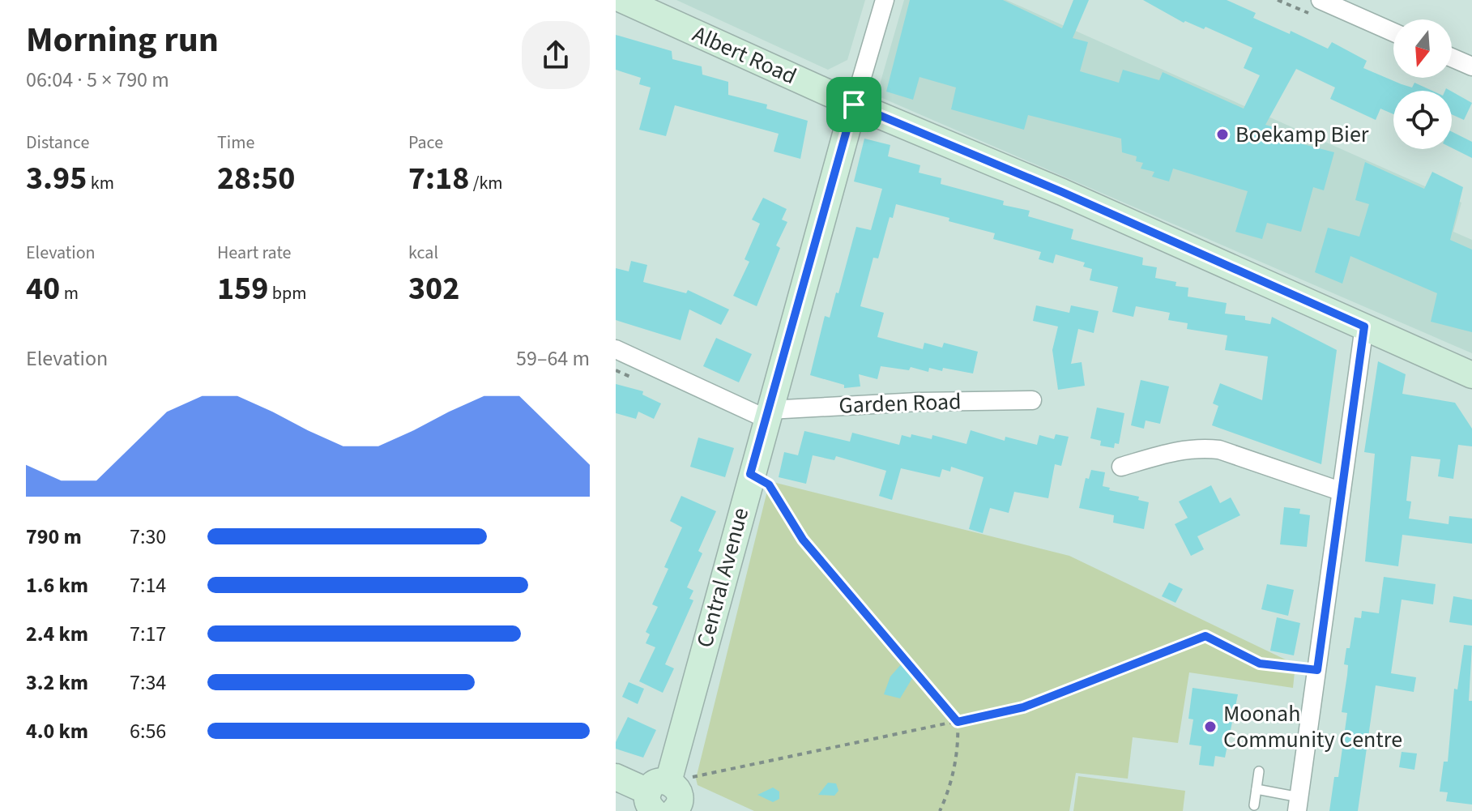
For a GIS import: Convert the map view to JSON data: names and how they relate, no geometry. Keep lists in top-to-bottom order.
{
  "streets": {
    "street": ["Albert Road", "Garden Road", "Central Avenue"]
  },
  "crossings": [
    ["Albert Road", "Central Avenue"],
    ["Garden Road", "Central Avenue"]
  ],
  "places": ["Boekamp Bier", "Moonah Community Centre"],
  "north": "bottom",
  "page": {
    "heading": ["Morning run", "06:04 · 5 × 790 m"],
    "stats": [
      ["Distance", "3.95 km"],
      ["Time", "28:50"],
      ["Pace", "7:18 /km"],
      ["Elevation", "40 m"],
      ["Heart rate", "159 bpm"],
      ["kcal", "302"]
    ],
    "chart": ["Elevation", "59–64 m"],
    "list": [
      {
        "name": "790 m",
        "note": "7:30"
      },
      {
        "name": "1.6 km",
        "note": "7:14"
      },
      {
        "name": "2.4 km",
        "note": "7:17"
      },
      {
        "name": "3.2 km",
        "note": "7:34"
      },
      {
        "name": "4.0 km",
        "note": "6:56"
      }
    ]
  }
}
